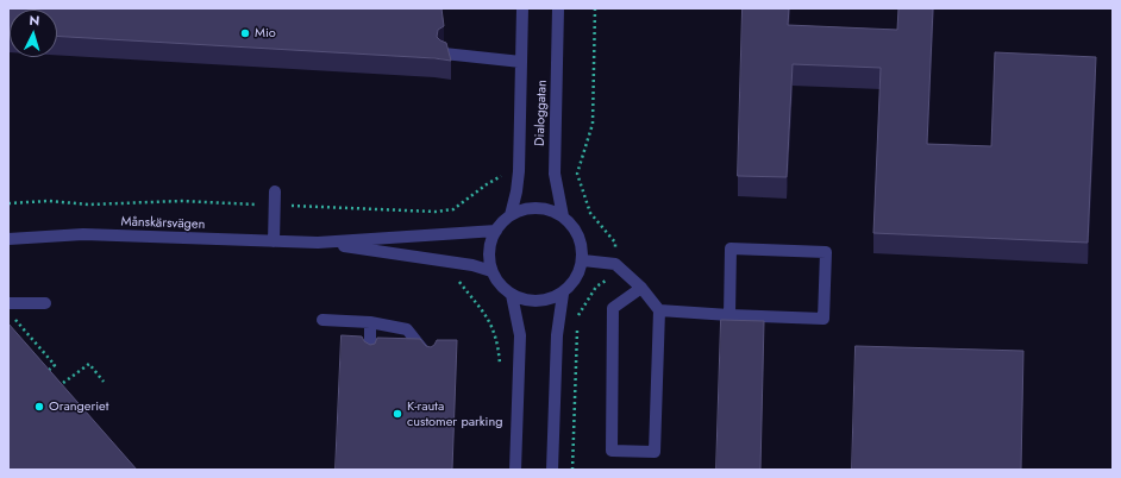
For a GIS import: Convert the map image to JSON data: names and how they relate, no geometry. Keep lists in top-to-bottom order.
{
  "streets": {
    "street": ["Dialoggatan", "Månskärsvägen"]
  },
  "crossings": [
    ["Dialoggatan", "Månskärsvägen"]
  ],
  "places": ["Mio", "Orangeriet", "K-rauta customer parking"],
  "north": "top"
}
